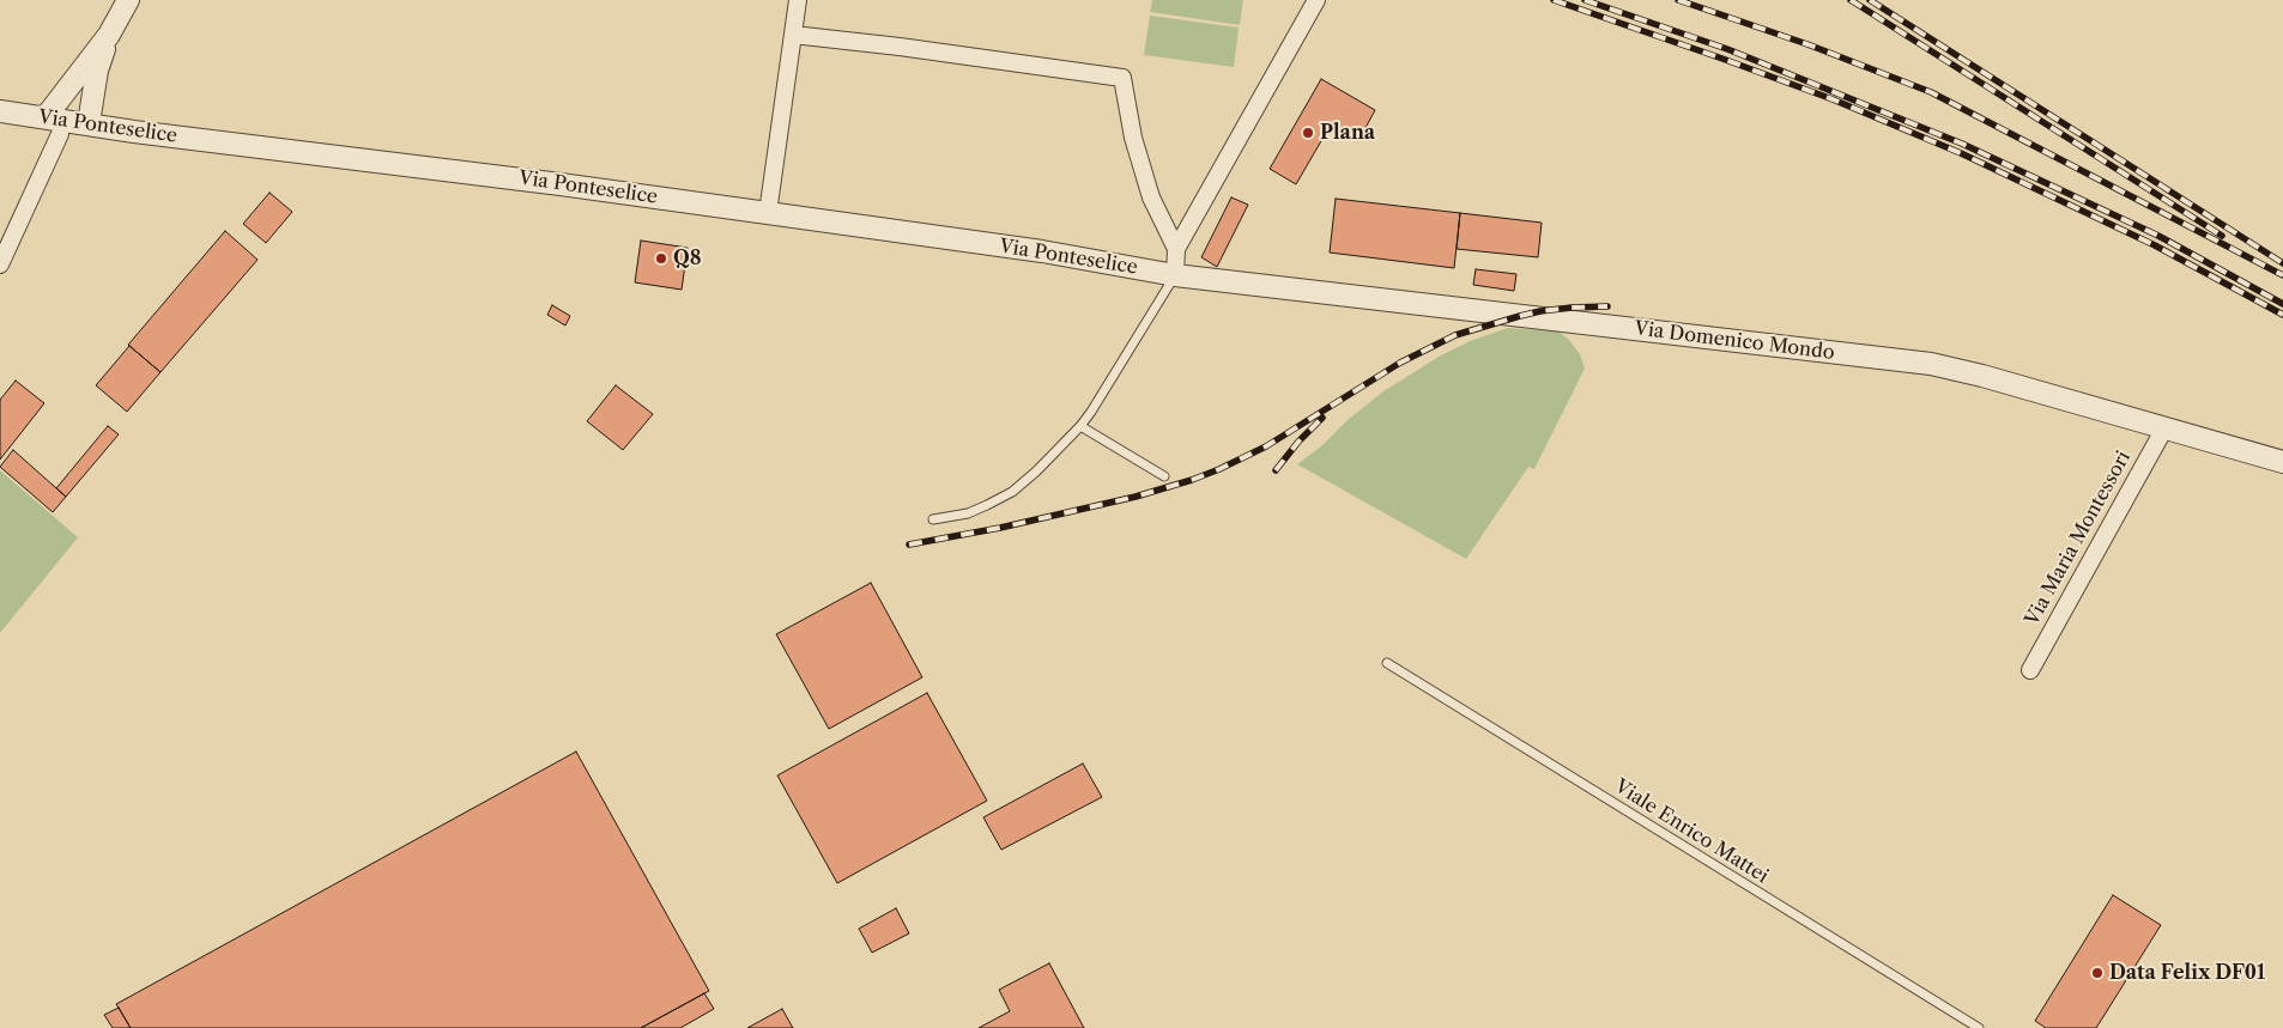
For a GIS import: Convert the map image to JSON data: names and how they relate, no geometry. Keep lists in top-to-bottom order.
{
  "streets": {
    "street": ["Via Ponteselice", "Via Domenico Mondo", "Via Maria Montessori"],
    "lane": ["Viale Enrico Mattei"]
  },
  "crossings": [
    ["Via Ponteselice", "Via Domenico Mondo"],
    ["Via Domenico Mondo", "Via Maria Montessori"]
  ],
  "places": ["Plana", "Q8", "Data Felix DF01"]
}
